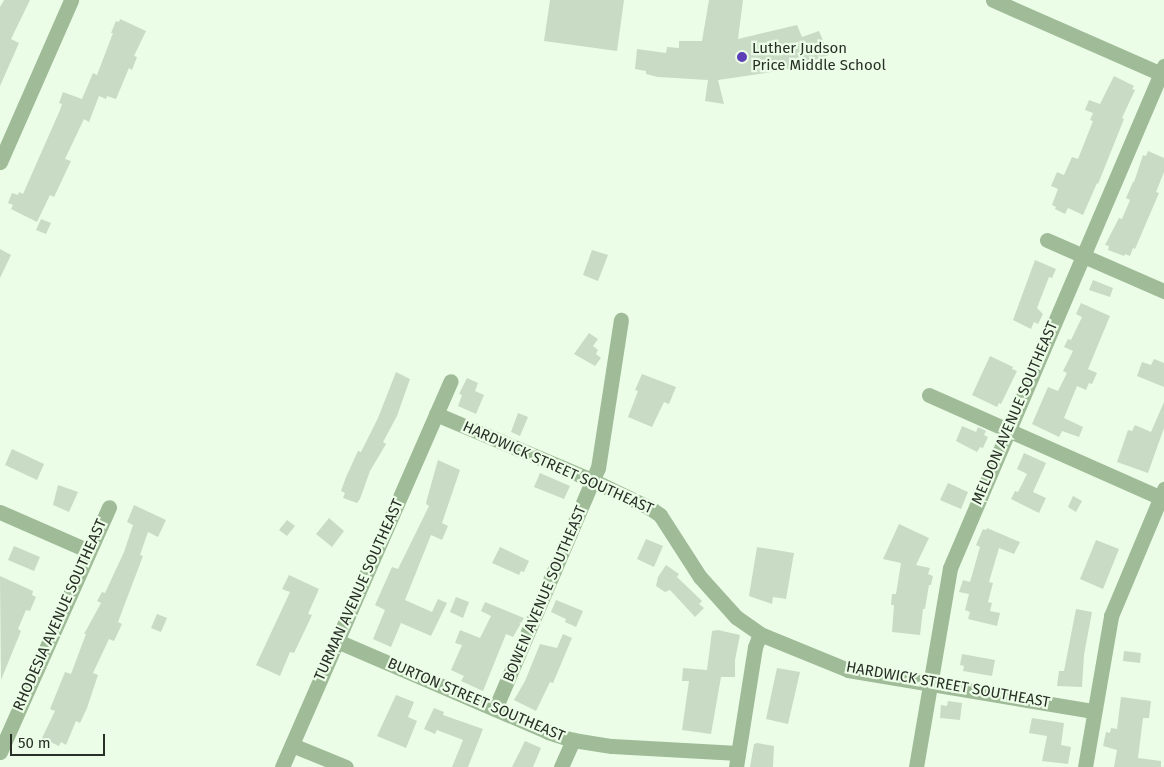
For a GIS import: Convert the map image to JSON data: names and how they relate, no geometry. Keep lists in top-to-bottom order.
{
  "streets": {
    "street": [
      "MELDON AVENUE SOUTHEAST",
      "HARDWICK STREET SOUTHEAST",
      "TURMAN AVENUE SOUTHEAST",
      "BOWEN AVENUE SOUTHEAST",
      "RHODESIA AVENUE SOUTHEAST",
      "BURTON STREET SOUTHEAST"
    ]
  },
  "crossings": [
    ["MELDON AVENUE SOUTHEAST", "HARDWICK STREET SOUTHEAST"],
    ["HARDWICK STREET SOUTHEAST", "TURMAN AVENUE SOUTHEAST"],
    ["HARDWICK STREET SOUTHEAST", "BOWEN AVENUE SOUTHEAST"],
    ["TURMAN AVENUE SOUTHEAST", "BURTON STREET SOUTHEAST"],
    ["BOWEN AVENUE SOUTHEAST", "BURTON STREET SOUTHEAST"]
  ],
  "places": ["Luther Judson Price Middle School"],
  "scale_bar": "50 m"
}
